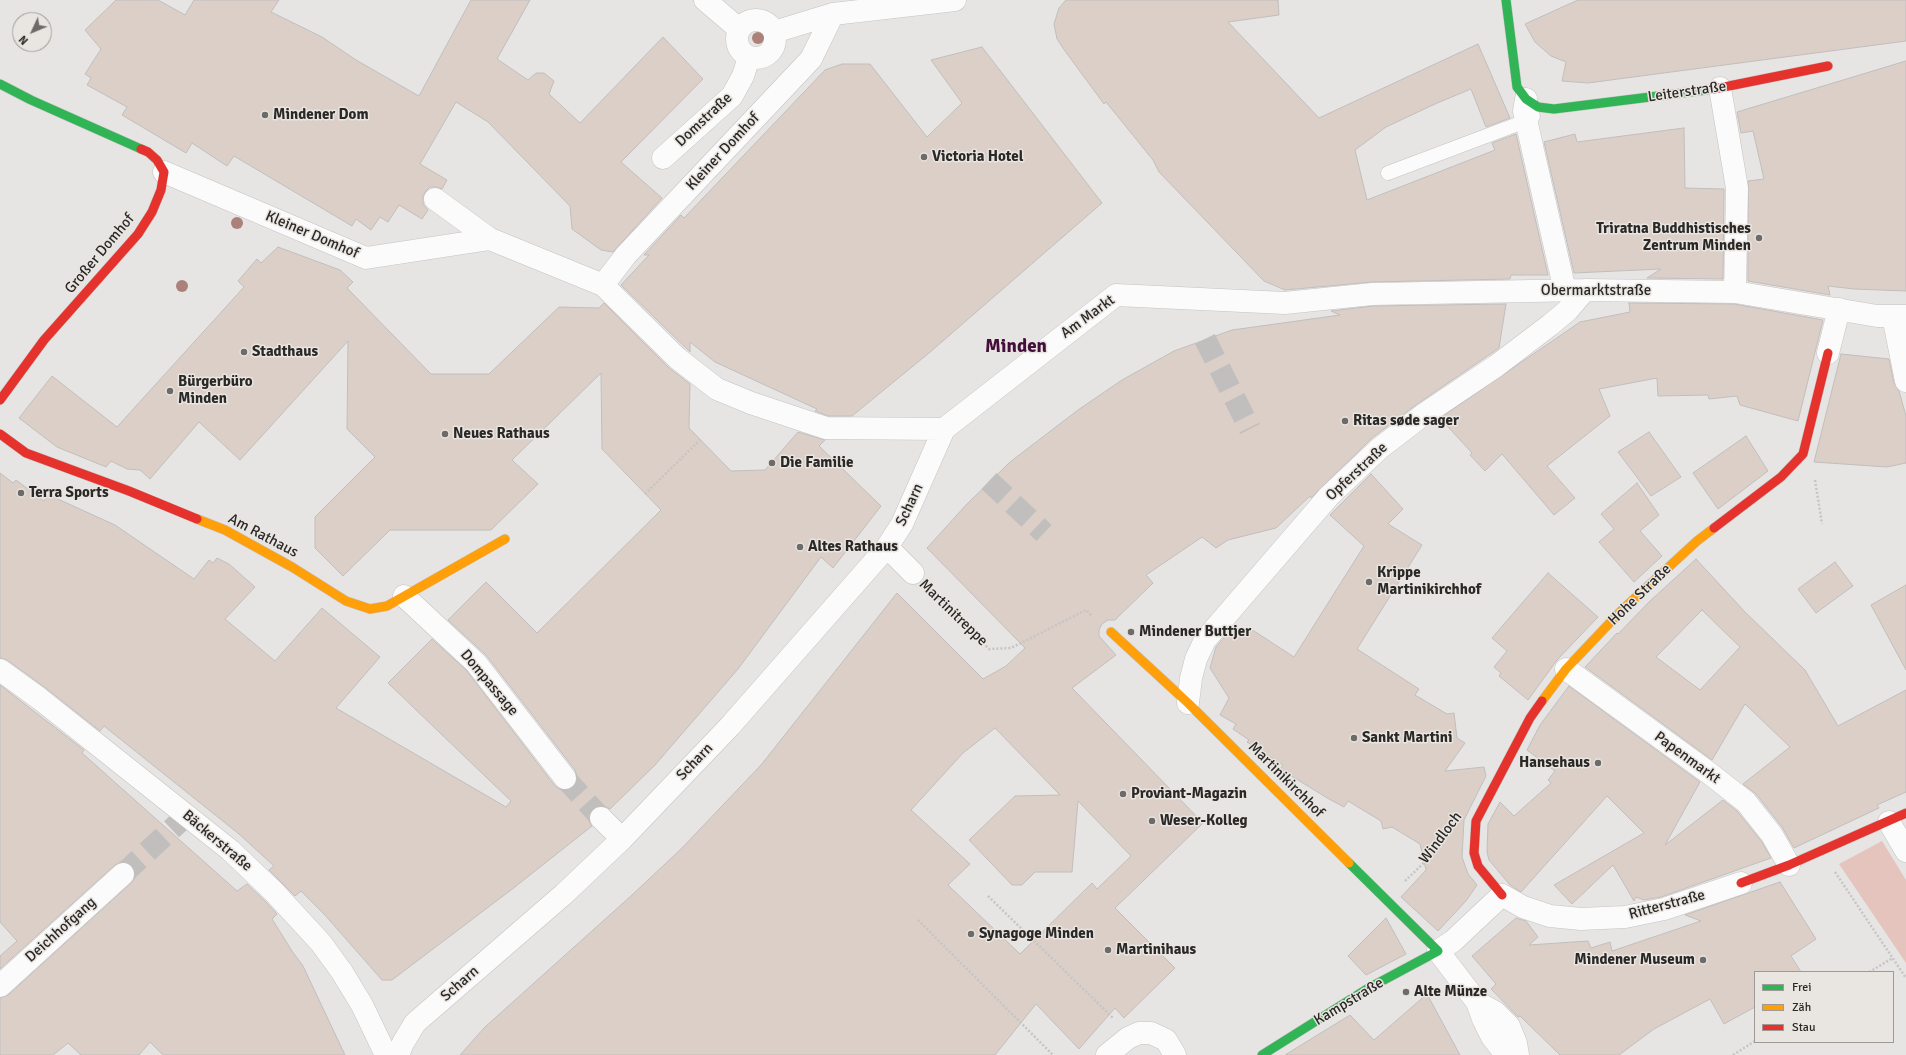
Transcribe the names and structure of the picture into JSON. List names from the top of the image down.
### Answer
{
  "streets": {
    "street": [
      "Leiterstraße",
      "Domstraße",
      "Kleiner Domhof",
      "Großer Domhof",
      "Obermarktstraße",
      "Am Markt",
      "Opferstraße",
      "Scharn",
      "Am Rathaus",
      "Hohe Straße",
      "Martinitreppe",
      "Dompassage",
      "Papenmarkt",
      "Martinikirchhof",
      "Bäckerstraße",
      "Ritterstraße",
      "Deichhofgang",
      "Kampstraße"
    ],
    "path": ["Windloch"]
  },
  "crossings": [
    ["Kleiner Domhof", "Großer Domhof"],
    ["Obermarktstraße", "Am Markt"],
    ["Obermarktstraße", "Opferstraße"],
    ["Am Markt", "Scharn"],
    ["Opferstraße", "Martinikirchhof"],
    ["Scharn", "Martinitreppe"],
    ["Am Rathaus", "Dompassage"],
    ["Hohe Straße", "Papenmarkt"],
    ["Hohe Straße", "Ritterstraße"],
    ["Martinitreppe", "Martinikirchhof"],
    ["Papenmarkt", "Ritterstraße"],
    ["Martinikirchhof", "Windloch"],
    ["Martinikirchhof", "Kampstraße"]
  ],
  "districts": ["Minden"],
  "places": [
    "Mindener Dom",
    "Victoria Hotel",
    "Triratna Buddhistisches Zentrum Minden",
    "Stadthaus",
    "Bürgerbüro Minden",
    "Ritas søde sager",
    "Neues Rathaus",
    "Die Familie",
    "Terra Sports",
    "Altes Rathaus",
    "Krippe Martinikirchhof",
    "Mindener Buttjer",
    "Sankt Martini",
    "Hansehaus",
    "Proviant-Magazin",
    "Weser-Kolleg",
    "Synagoge Minden",
    "Martinihaus",
    "Mindener Museum",
    "Alte Münze"
  ],
  "legend": ["Frei", "Zäh", "Stau"],
  "north": "bottom left"
}
